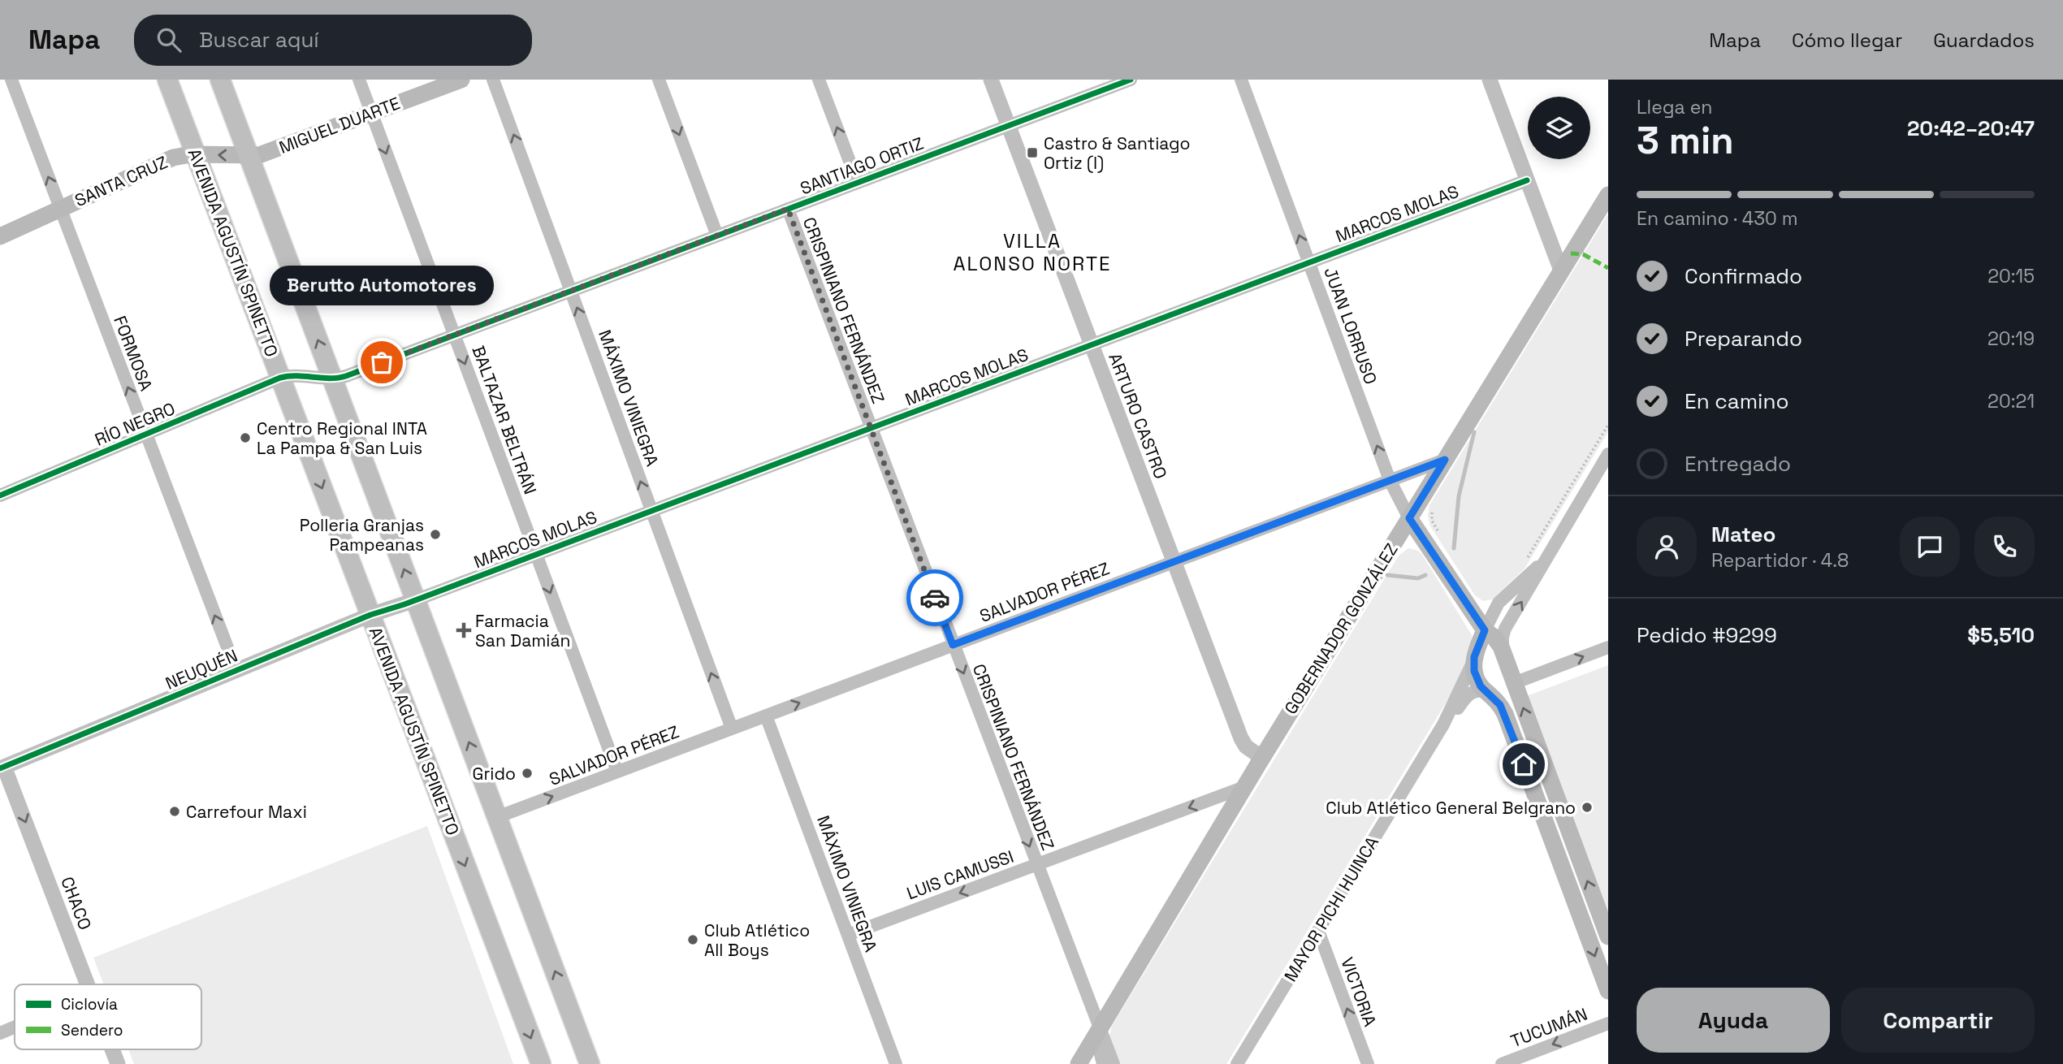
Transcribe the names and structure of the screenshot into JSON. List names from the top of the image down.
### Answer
{
  "streets": {
    "main road": [
      "MIGUEL DUARTE",
      "SANTA CRUZ",
      "AVENIDA AGUSTÍN SPINETTO",
      "GOBERNADOR GONZÁLEZ",
      "MAYOR PICHI HUINCA"
    ],
    "street": [
      "SANTIAGO ORTIZ",
      "MARCOS MOLAS",
      "CRISPINIANO FERNÁNDEZ",
      "JUAN LORRUSO",
      "FORMOSA",
      "MÁXIMO VINIEGRA",
      "ARTURO CASTRO",
      "BALTAZAR BELTRÁN",
      "RÍO NEGRO",
      "SALVADOR PÉREZ",
      "NEUQUÉN",
      "LUIS CAMUSSI",
      "CHACO",
      "VICTORIA",
      "TUCUMÁN"
    ]
  },
  "crossings": [
    ["MIGUEL DUARTE", "SANTA CRUZ"],
    ["MIGUEL DUARTE", "BALTAZAR BELTRÁN"],
    ["SANTIAGO ORTIZ", "AVENIDA AGUSTÍN SPINETTO"],
    ["SANTIAGO ORTIZ", "CRISPINIANO FERNÁNDEZ"],
    ["SANTIAGO ORTIZ", "MÁXIMO VINIEGRA"],
    ["SANTIAGO ORTIZ", "ARTURO CASTRO"],
    ["SANTIAGO ORTIZ", "BALTAZAR BELTRÁN"],
    ["SANTIAGO ORTIZ", "RÍO NEGRO"],
    ["SANTA CRUZ", "AVENIDA AGUSTÍN SPINETTO"],
    ["SANTA CRUZ", "FORMOSA"],
    ["MARCOS MOLAS", "CRISPINIANO FERNÁNDEZ"],
    ["MARCOS MOLAS", "JUAN LORRUSO"],
    ["MARCOS MOLAS", "MÁXIMO VINIEGRA"],
    ["MARCOS MOLAS", "ARTURO CASTRO"],
    ["MARCOS MOLAS", "BALTAZAR BELTRÁN"],
    ["MARCOS MOLAS", "NEUQUÉN"],
    ["AVENIDA AGUSTÍN SPINETTO", "RÍO NEGRO"],
    ["AVENIDA AGUSTÍN SPINETTO", "NEUQUÉN"],
    ["CRISPINIANO FERNÁNDEZ", "SALVADOR PÉREZ"],
    ["CRISPINIANO FERNÁNDEZ", "GOBERNADOR GONZÁLEZ"],
    ["CRISPINIANO FERNÁNDEZ", "LUIS CAMUSSI"],
    ["JUAN LORRUSO", "SALVADOR PÉREZ"],
    ["JUAN LORRUSO", "GOBERNADOR GONZÁLEZ"],
    ["FORMOSA", "RÍO NEGRO"],
    ["FORMOSA", "NEUQUÉN"],
    ["MÁXIMO VINIEGRA", "SALVADOR PÉREZ"],
    ["MÁXIMO VINIEGRA", "LUIS CAMUSSI"],
    ["ARTURO CASTRO", "SALVADOR PÉREZ"],
    ["ARTURO CASTRO", "GOBERNADOR GONZÁLEZ"],
    ["BALTAZAR BELTRÁN", "SALVADOR PÉREZ"],
    ["SALVADOR PÉREZ", "GOBERNADOR GONZÁLEZ"],
    ["GOBERNADOR GONZÁLEZ", "LUIS CAMUSSI"],
    ["NEUQUÉN", "CHACO"],
    ["MAYOR PICHI HUINCA", "VICTORIA"]
  ],
  "one_way": [
    "JUAN LORRUSO",
    "FORMOSA",
    "MÁXIMO VINIEGRA",
    "BALTAZAR BELTRÁN",
    "LUIS CAMUSSI",
    "CHACO",
    "VICTORIA",
    "TUCUMÁN"
  ],
  "districts": ["VILLA ALONSO NORTE"],
  "places": {
    "transit": ["Castro & Santiago Ortiz (I)"],
    "other": [
      "Berutto Automotores",
      "Centro Regional INTA La Pampa & San Luis",
      "Polleria Granjas Pampeanas",
      "Grido",
      "Club Atlético General Belgrano",
      "Carrefour Maxi",
      "Club Atlético All Boys"
    ],
    "health": ["Farmacia San Damián"]
  },
  "legend": ["Ciclovía", "Sendero"],
  "page": {
    "header": "Mapa",
    "search": "Buscar aquí",
    "nav": ["Mapa", "Cómo llegar", "Guardados"],
    "heading": ["3 min", "Llega en", "20:42–20:47"],
    "panel": [
      "Mateo",
      "Repartidor · 4.8",
      "Pedido #9299",
      "$5,510"
    ],
    "bar": "En camino · 430 m",
    "list": [
      ["Confirmado", "20:15"],
      ["Preparando", "20:19"],
      ["En camino", "20:21"],
      "Entregado"
    ],
    "bubble": "Berutto Automotores",
    "buttons": ["Ayuda", "Compartir"]
  }
}
